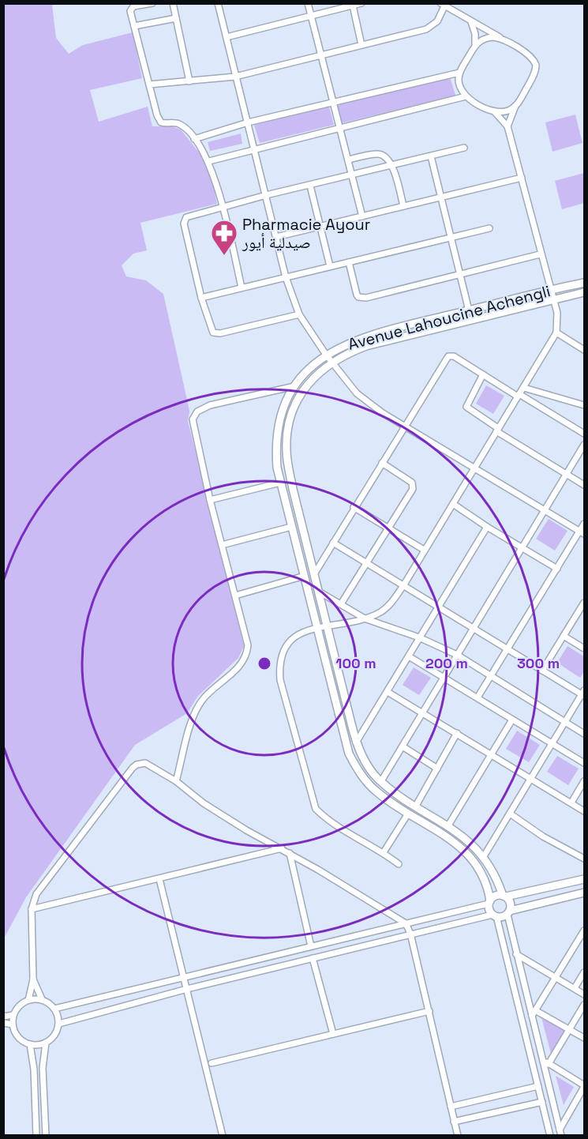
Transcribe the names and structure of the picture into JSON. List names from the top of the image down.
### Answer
{
  "streets": {
    "street": ["Avenue Lahoucine Achengli"]
  },
  "places": {
    "pharmacy": ["Pharmacie Ayour صيدلية أيور"]
  },
  "rings": ["100 m", "200 m", "300 m"]
}
